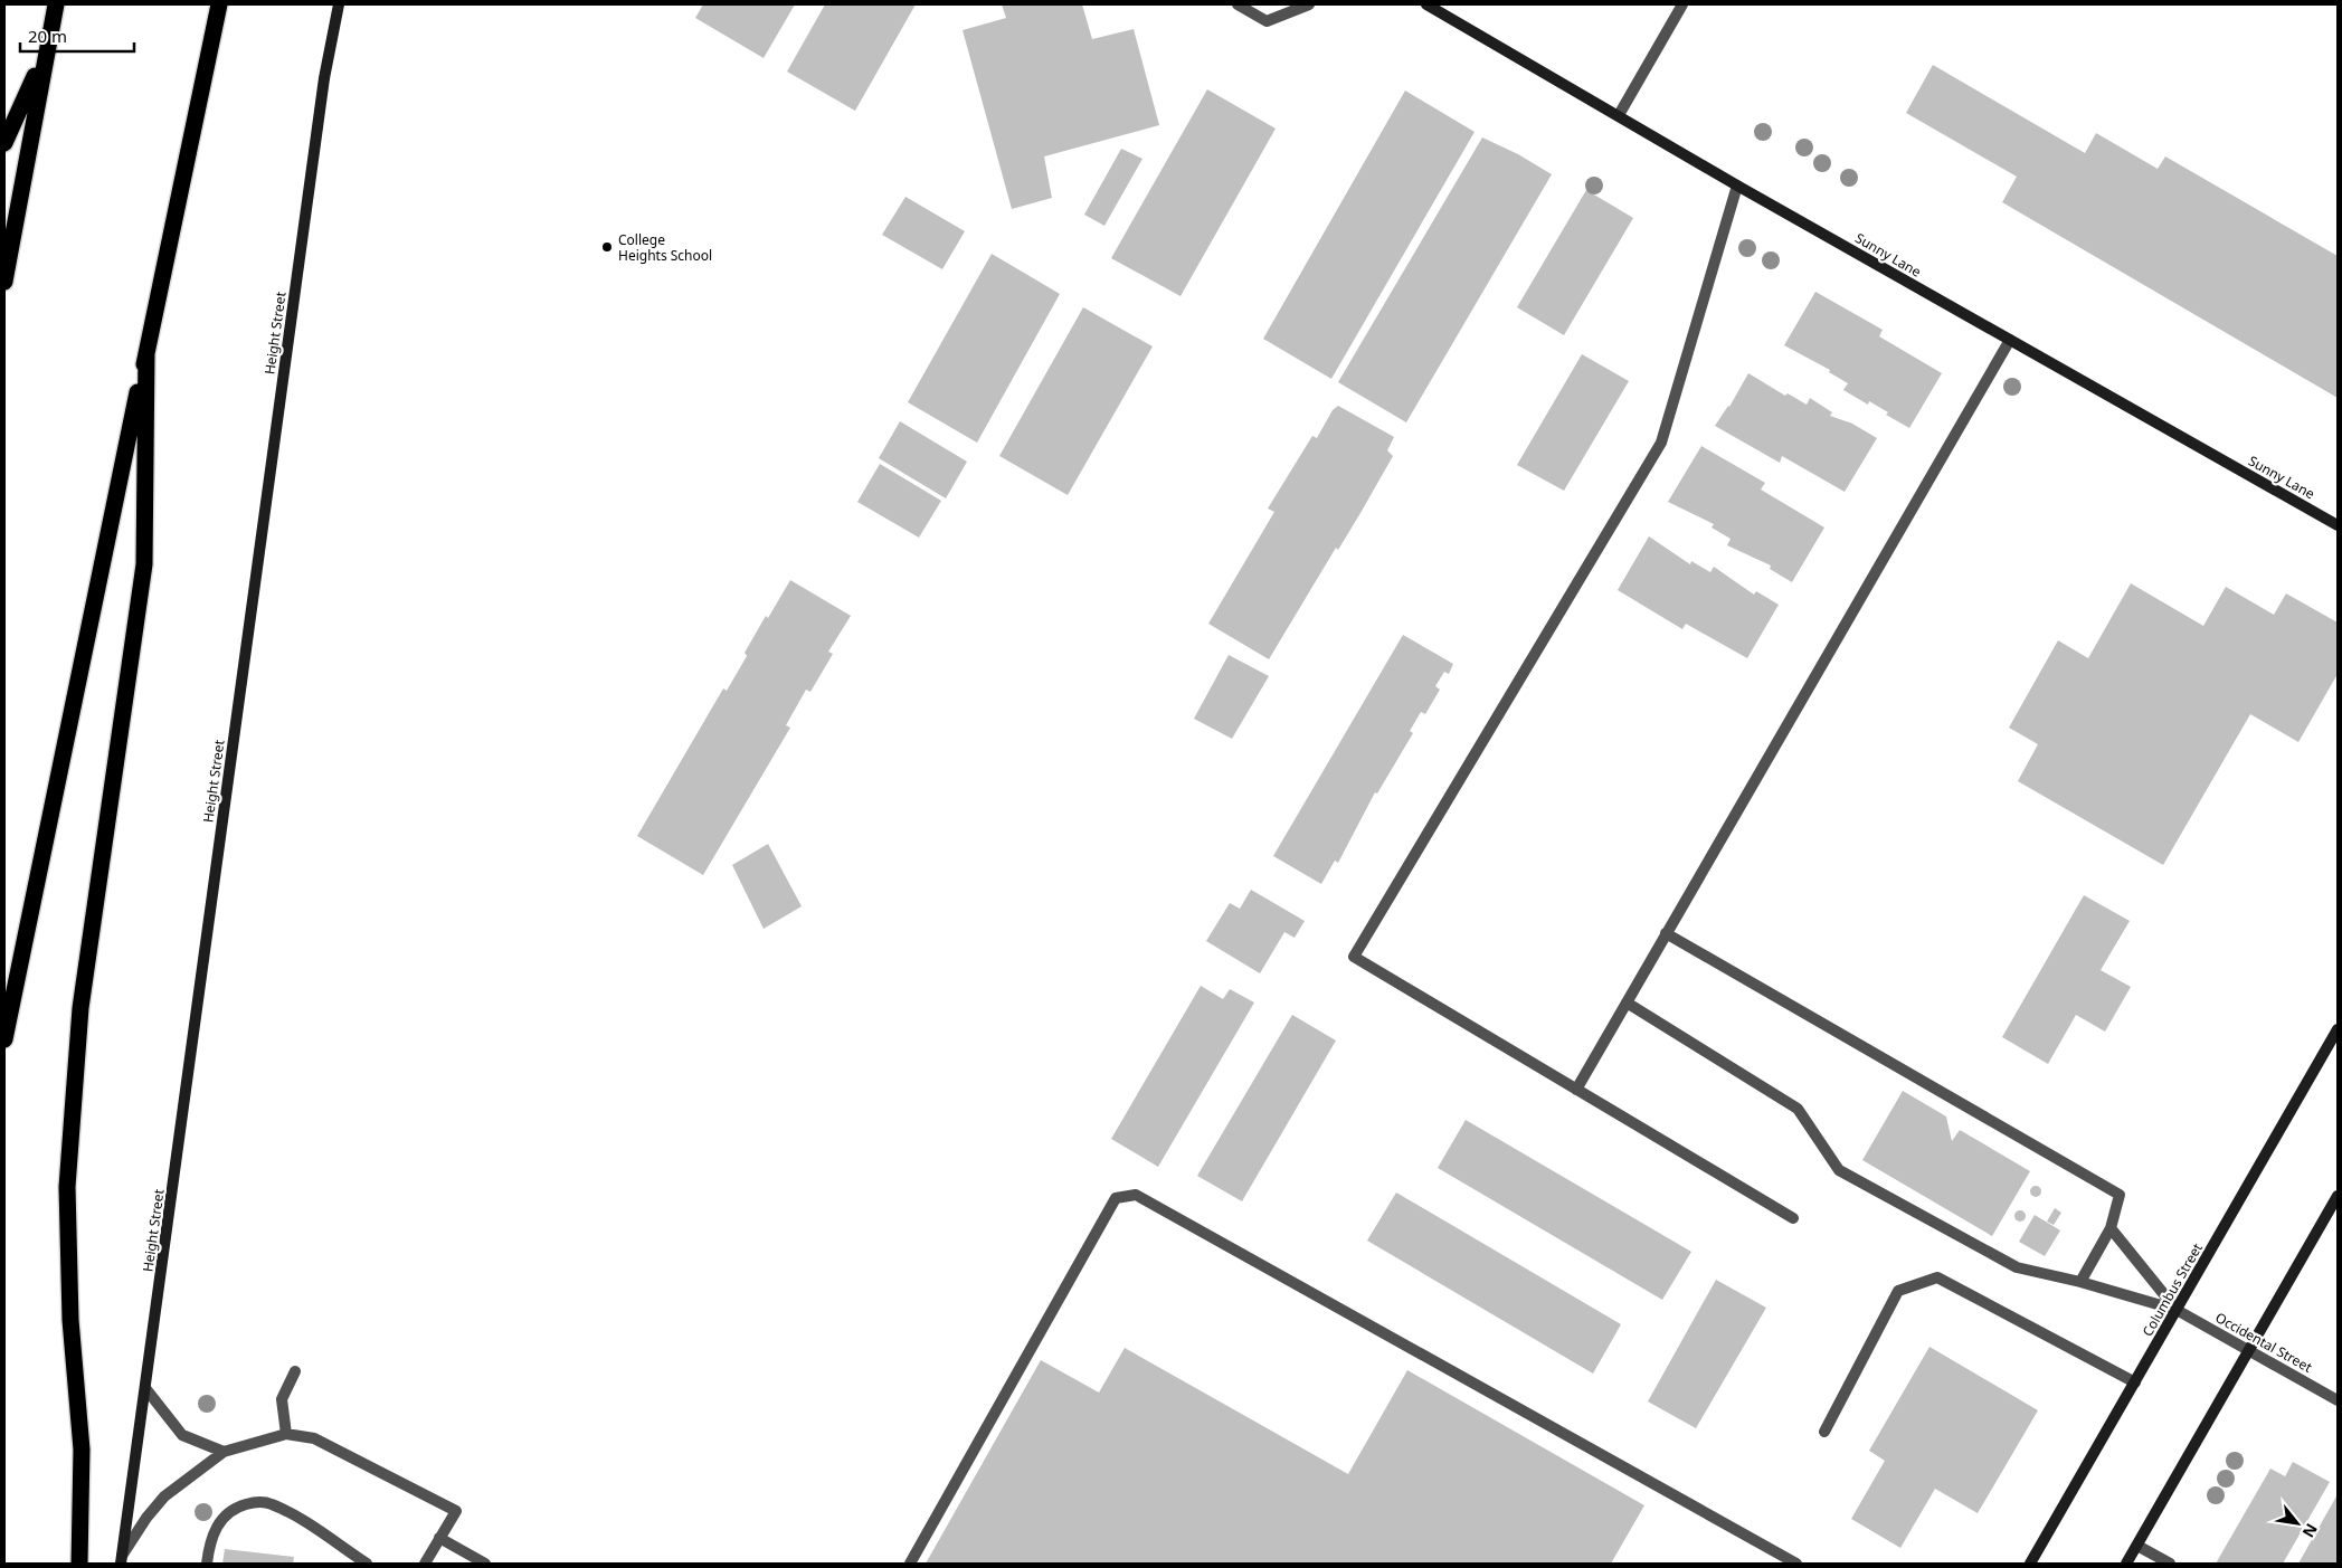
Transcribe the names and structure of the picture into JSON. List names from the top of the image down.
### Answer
{
  "streets": {
    "street": [
      "Sunny Lane",
      "Height Street",
      "Columbus Street",
      "Occidental Street"
    ]
  },
  "crossings": [
    ["Columbus Street", "Occidental Street"]
  ],
  "places": ["College Heights School"],
  "scale_bar": "20 m",
  "north": "bottom right"
}
